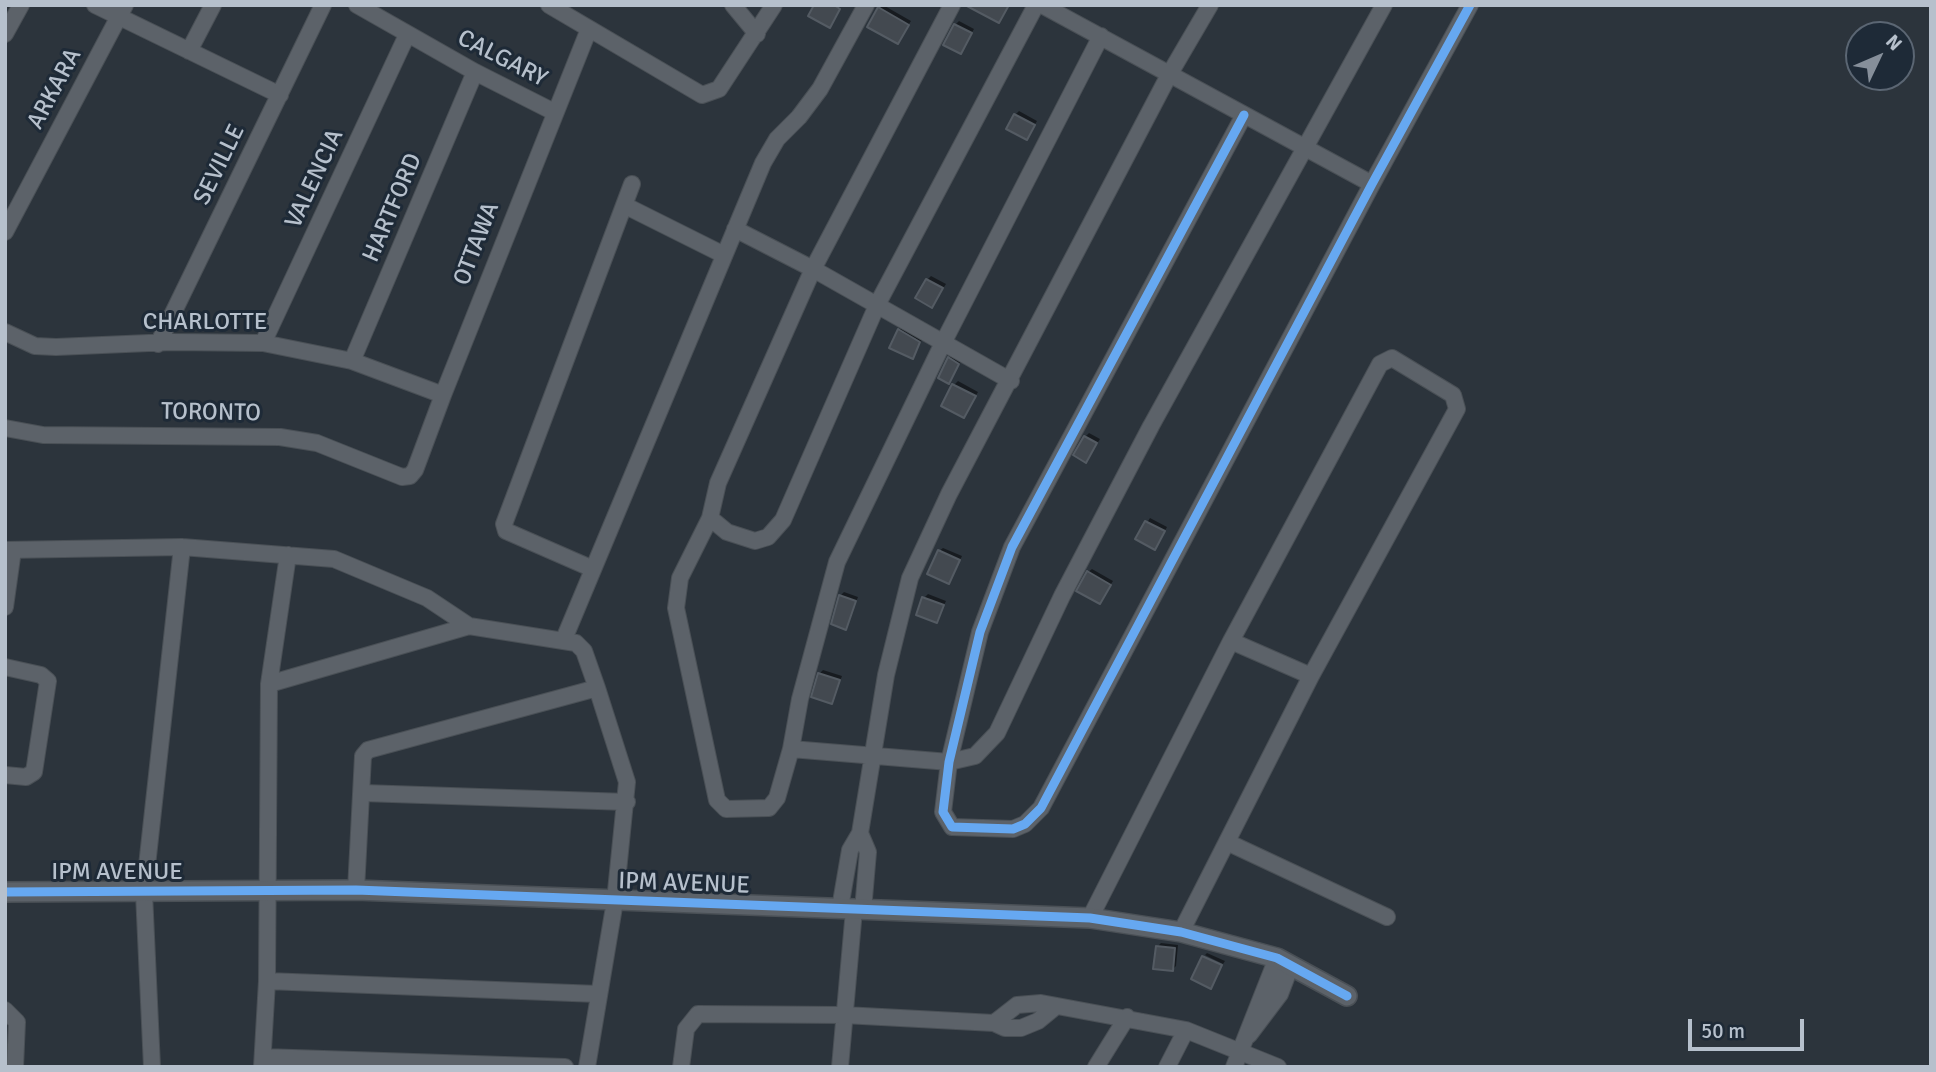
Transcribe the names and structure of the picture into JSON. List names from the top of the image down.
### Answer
{
  "streets": {
    "street": [
      "CALGARY",
      "ARKARA",
      "SEVILLE",
      "VALENCIA",
      "HARTFORD",
      "OTTAWA",
      "CHARLOTTE",
      "TORONTO",
      "IPM AVENUE"
    ]
  },
  "crossings": [
    ["CALGARY", "VALENCIA"],
    ["CALGARY", "HARTFORD"],
    ["CALGARY", "OTTAWA"],
    ["SEVILLE", "CHARLOTTE"],
    ["VALENCIA", "CHARLOTTE"],
    ["HARTFORD", "CHARLOTTE"],
    ["OTTAWA", "CHARLOTTE"],
    ["OTTAWA", "TORONTO"]
  ],
  "scale_bar": "50 m",
  "north": "top right"
}
